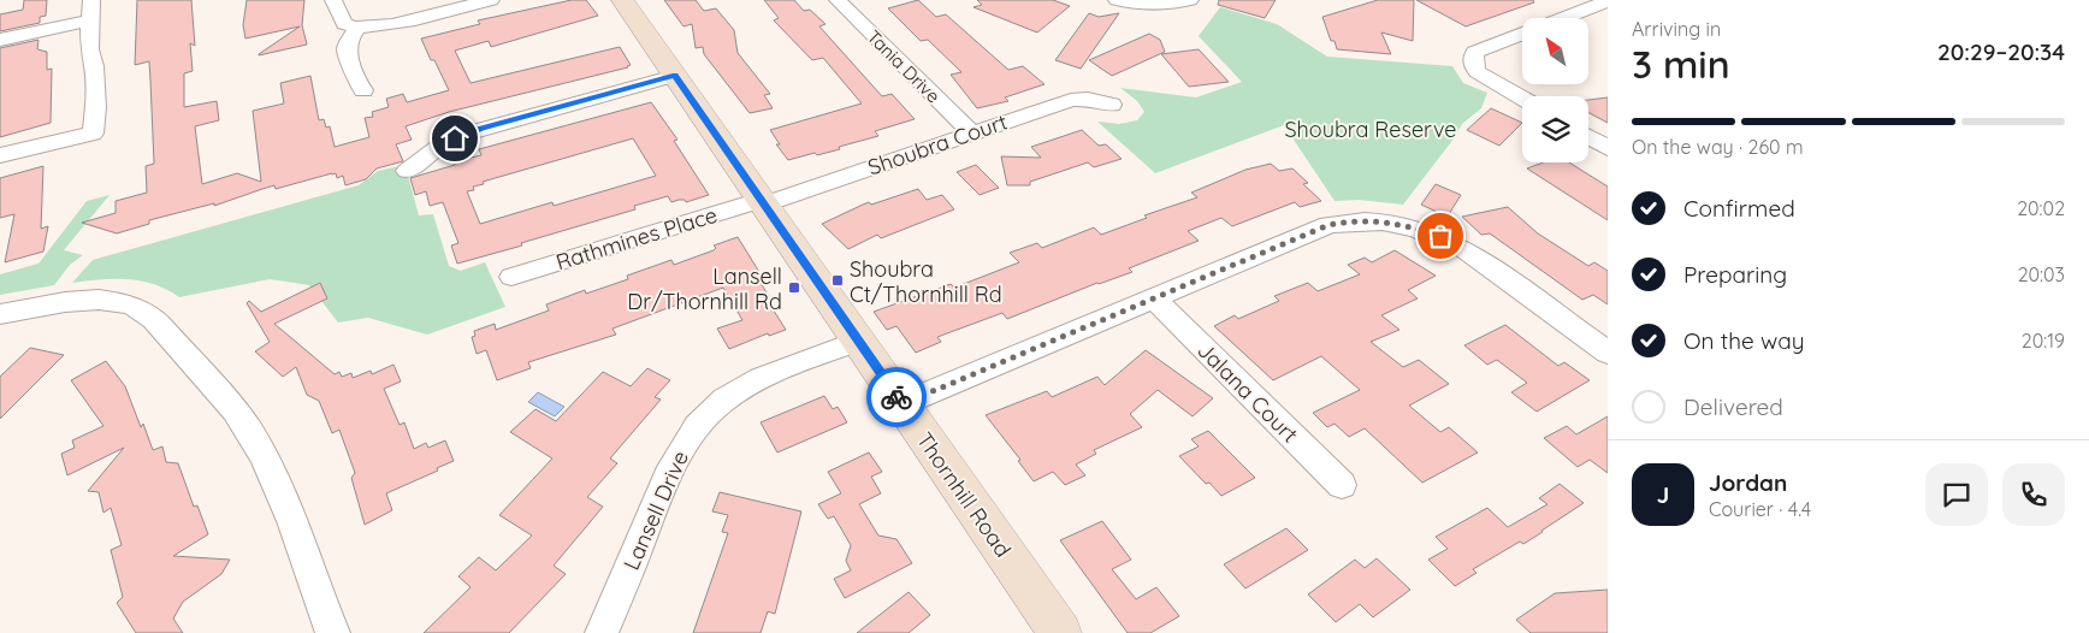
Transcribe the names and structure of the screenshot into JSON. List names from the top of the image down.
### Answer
{
  "streets": {
    "street": [
      "Tania Drive",
      "Shoubra Court",
      "Rathmines Place",
      "Jalana Court",
      "Thornhill Road",
      "Lansell Drive"
    ]
  },
  "crossings": [
    ["Tania Drive", "Shoubra Court"],
    ["Shoubra Court", "Rathmines Place"],
    ["Shoubra Court", "Thornhill Road"],
    ["Rathmines Place", "Thornhill Road"],
    ["Thornhill Road", "Lansell Drive"]
  ],
  "parks": ["Shoubra Reserve"],
  "places": {
    "transit": ["Shoubra Ct/Thornhill Rd", "Lansell Dr/Thornhill Rd"]
  },
  "north": "top left",
  "page": {
    "heading": ["3 min", "Arriving in", "20:29–20:34"],
    "panel": ["Jordan", "Courier · 4.4"],
    "bar": "On the way · 260 m",
    "list": [
      ["Confirmed", "20:02"],
      ["Preparing", "20:03"],
      ["On the way", "20:19"],
      "Delivered"
    ],
    "round": "J"
  }
}
